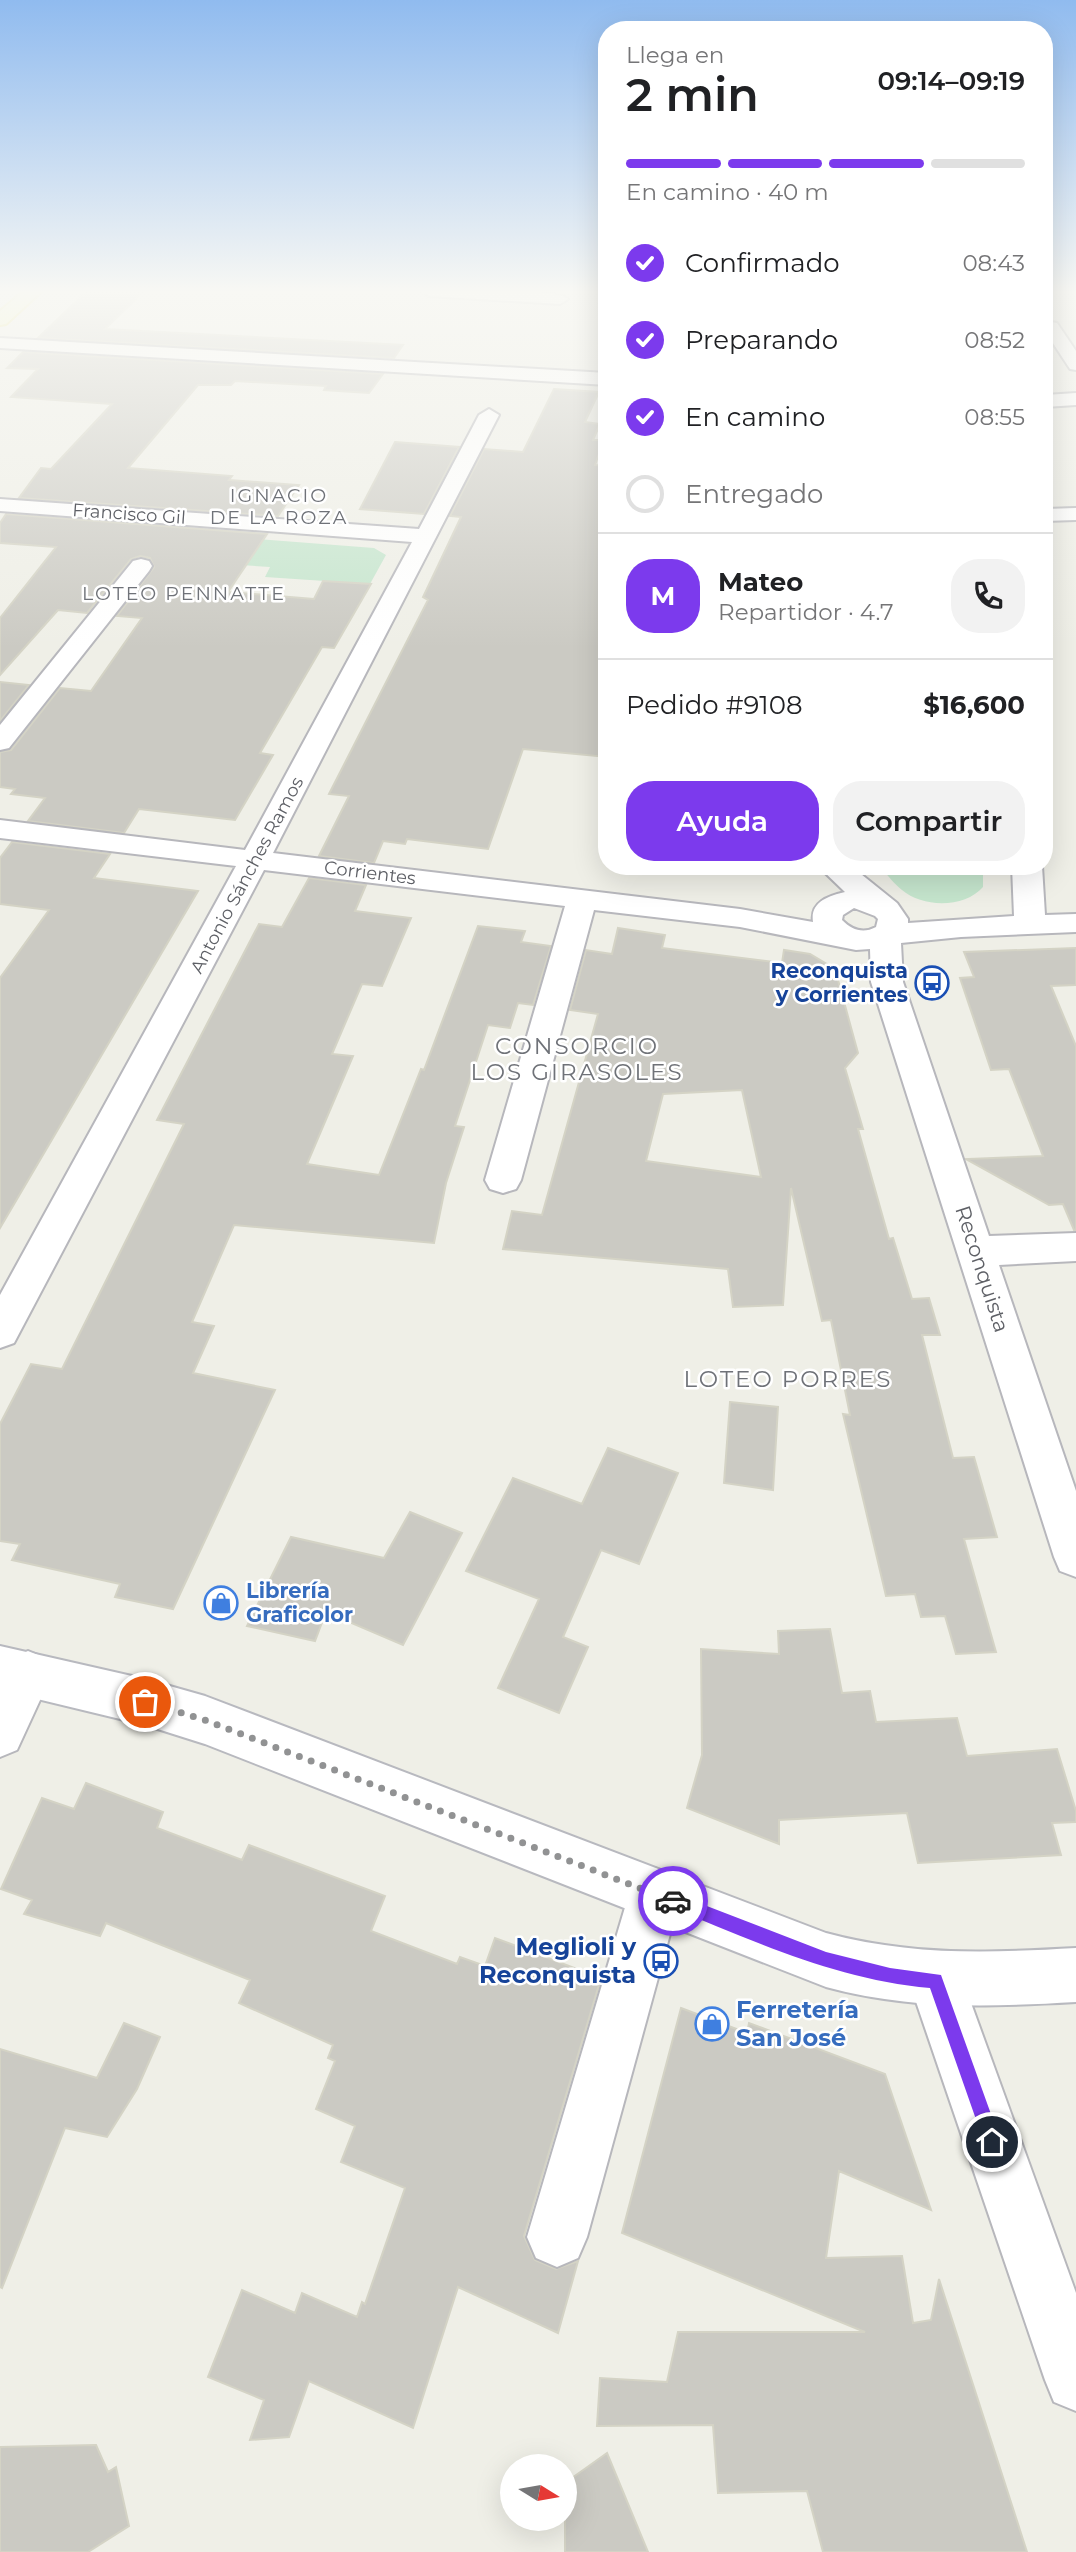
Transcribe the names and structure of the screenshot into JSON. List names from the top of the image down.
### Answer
{
  "streets": {
    "street": [
      "Francisco Gil",
      "Corrientes",
      "Antonio Sánches Ramos",
      "Reconquista"
    ]
  },
  "crossings": [
    ["Francisco Gil", "Antonio Sánches Ramos"],
    ["Corrientes", "Antonio Sánches Ramos"],
    ["Corrientes", "Reconquista"]
  ],
  "districts": [
    "IGNACIO DE LA ROZA",
    "LOTEO PENNATTE",
    "CONSORCIO LOS GIRASOLES",
    "LOTEO PORRES"
  ],
  "places": {
    "bus stop": ["Reconquista y Corrientes", "Meglioli y Reconquista"],
    "shop": ["Librería Graficolor", "Ferretería San José"]
  },
  "north": "right",
  "page": {
    "heading": ["2 min", "Llega en", "09:14–09:19"],
    "panel": [
      "Mateo",
      "Repartidor · 4.7",
      "Pedido #9108",
      "$16,600"
    ],
    "bar": "En camino · 40 m",
    "list": [
      ["Confirmado", "08:43"],
      ["Preparando", "08:52"],
      ["En camino", "08:55"],
      "Entregado"
    ],
    "round": "M",
    "buttons": ["Ayuda", "Compartir"]
  }
}
